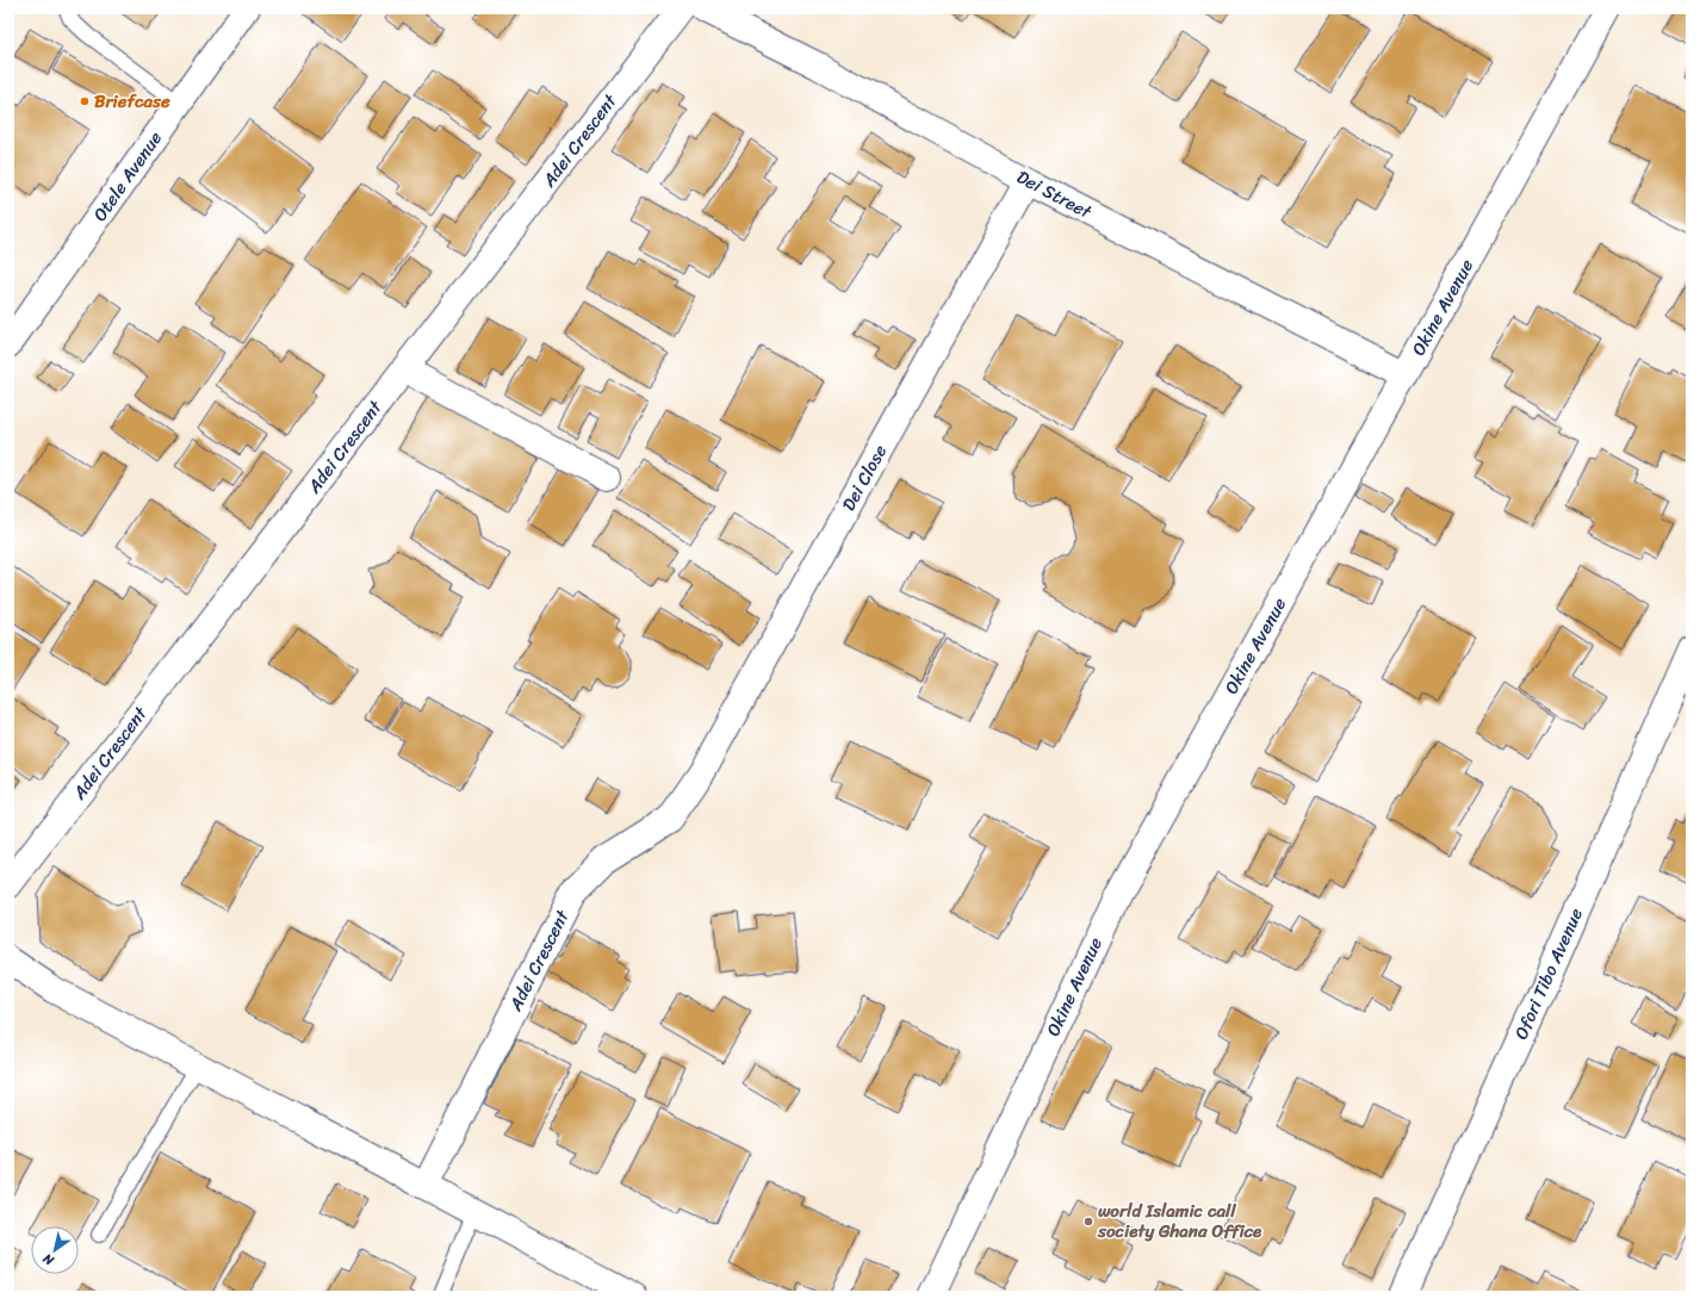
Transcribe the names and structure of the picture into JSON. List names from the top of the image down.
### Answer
{
  "streets": {
    "street": [
      "Adei Crescent",
      "Otele Avenue",
      "Dei Street",
      "Okine Avenue",
      "Dei Close",
      "Ofori Tibo Avenue"
    ]
  },
  "crossings": [
    ["Adei Crescent", "Dei Close"],
    ["Dei Street", "Okine Avenue"],
    ["Dei Street", "Dei Close"]
  ],
  "places": ["Briefcase", "world Islamic call society Ghana Office"],
  "north": "bottom left"
}
